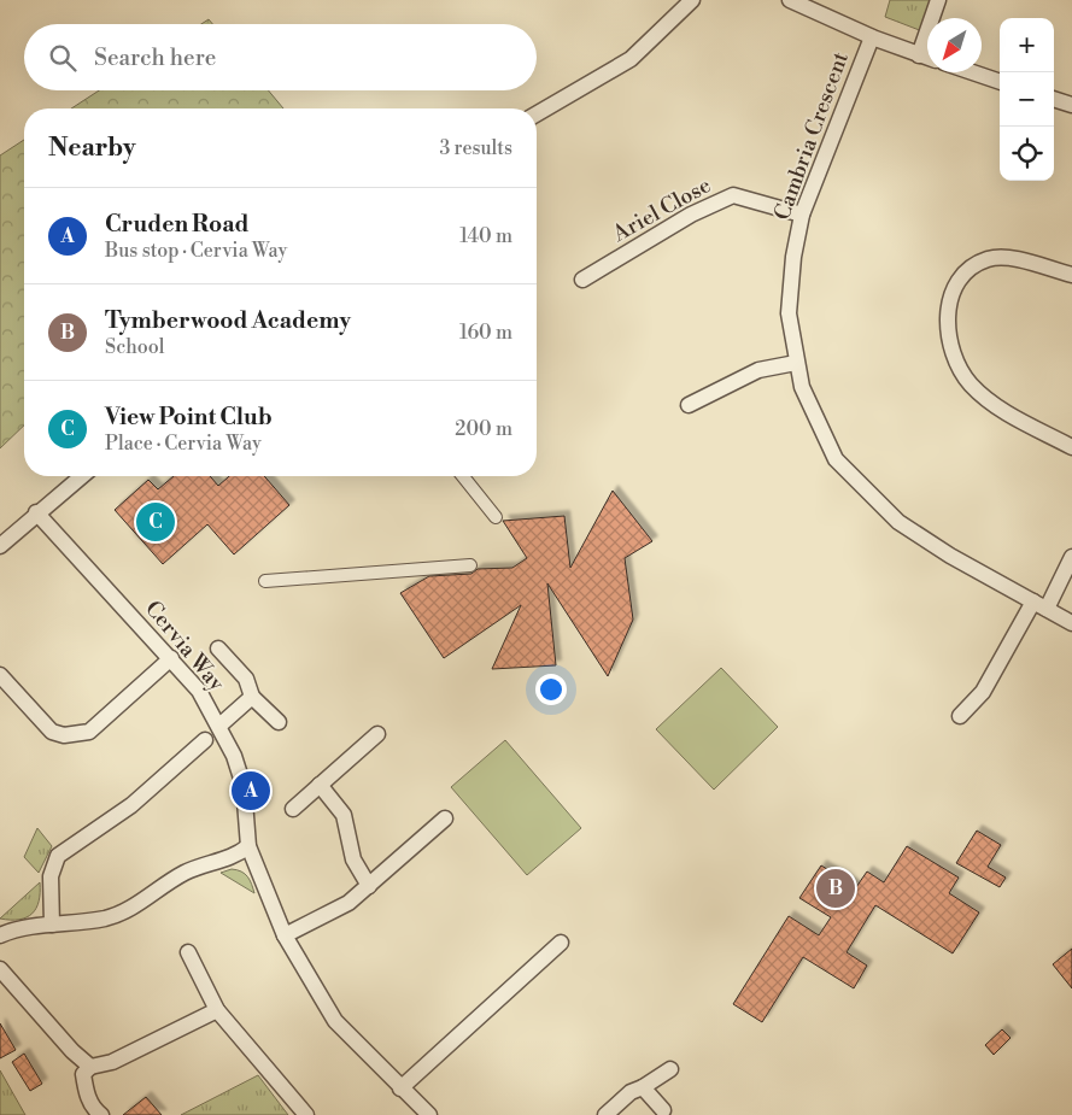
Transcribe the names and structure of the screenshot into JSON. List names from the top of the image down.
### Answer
{
  "streets": {
    "street": ["Cambria Crescent", "Ariel Close", "Cervia Way"]
  },
  "crossings": [
    ["Cambria Crescent", "Ariel Close"]
  ],
  "north": "bottom left",
  "page": {
    "map_buttons": ["+", "−"],
    "search": "Search here",
    "heading": ["Nearby", "3 results"],
    "list": [
      {
        "mark": "A",
        "name": "Cruden Road",
        "note": "Bus stop · Cervia Way",
        "value": "140 m"
      },
      {
        "mark": "B",
        "name": "Tymberwood Academy",
        "note": "School",
        "value": "160 m"
      },
      {
        "mark": "C",
        "name": "View Point Club",
        "note": "Place · Cervia Way",
        "value": "200 m"
      }
    ],
    "pins": ["C", "A", "B"]
  }
}
